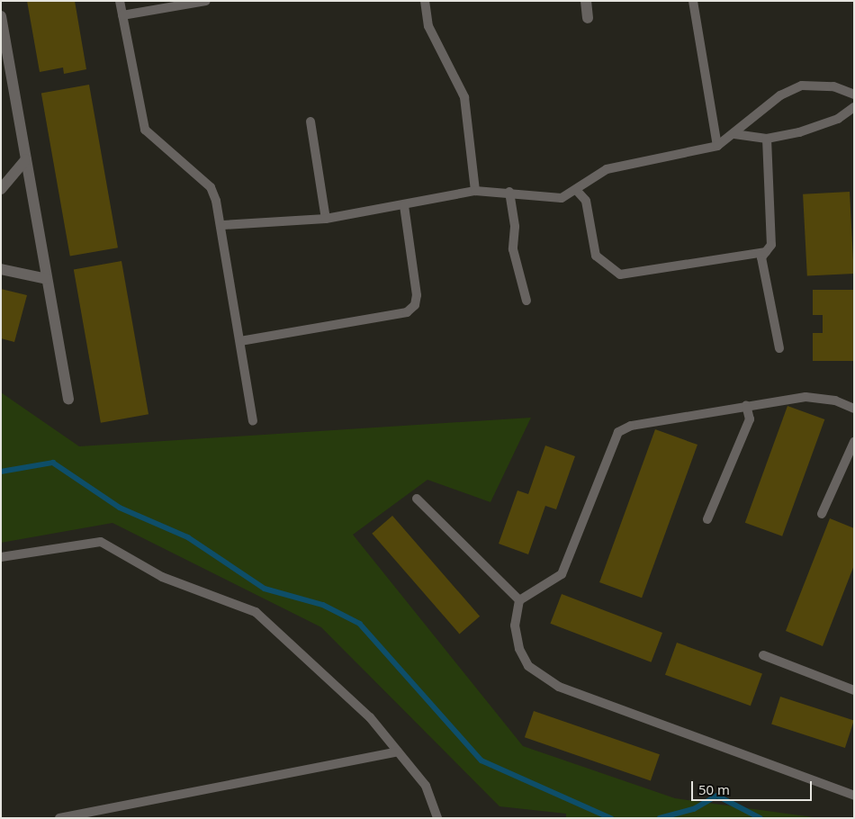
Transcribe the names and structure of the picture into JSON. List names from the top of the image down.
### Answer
{
  "scale_bar": "50 m"
}
